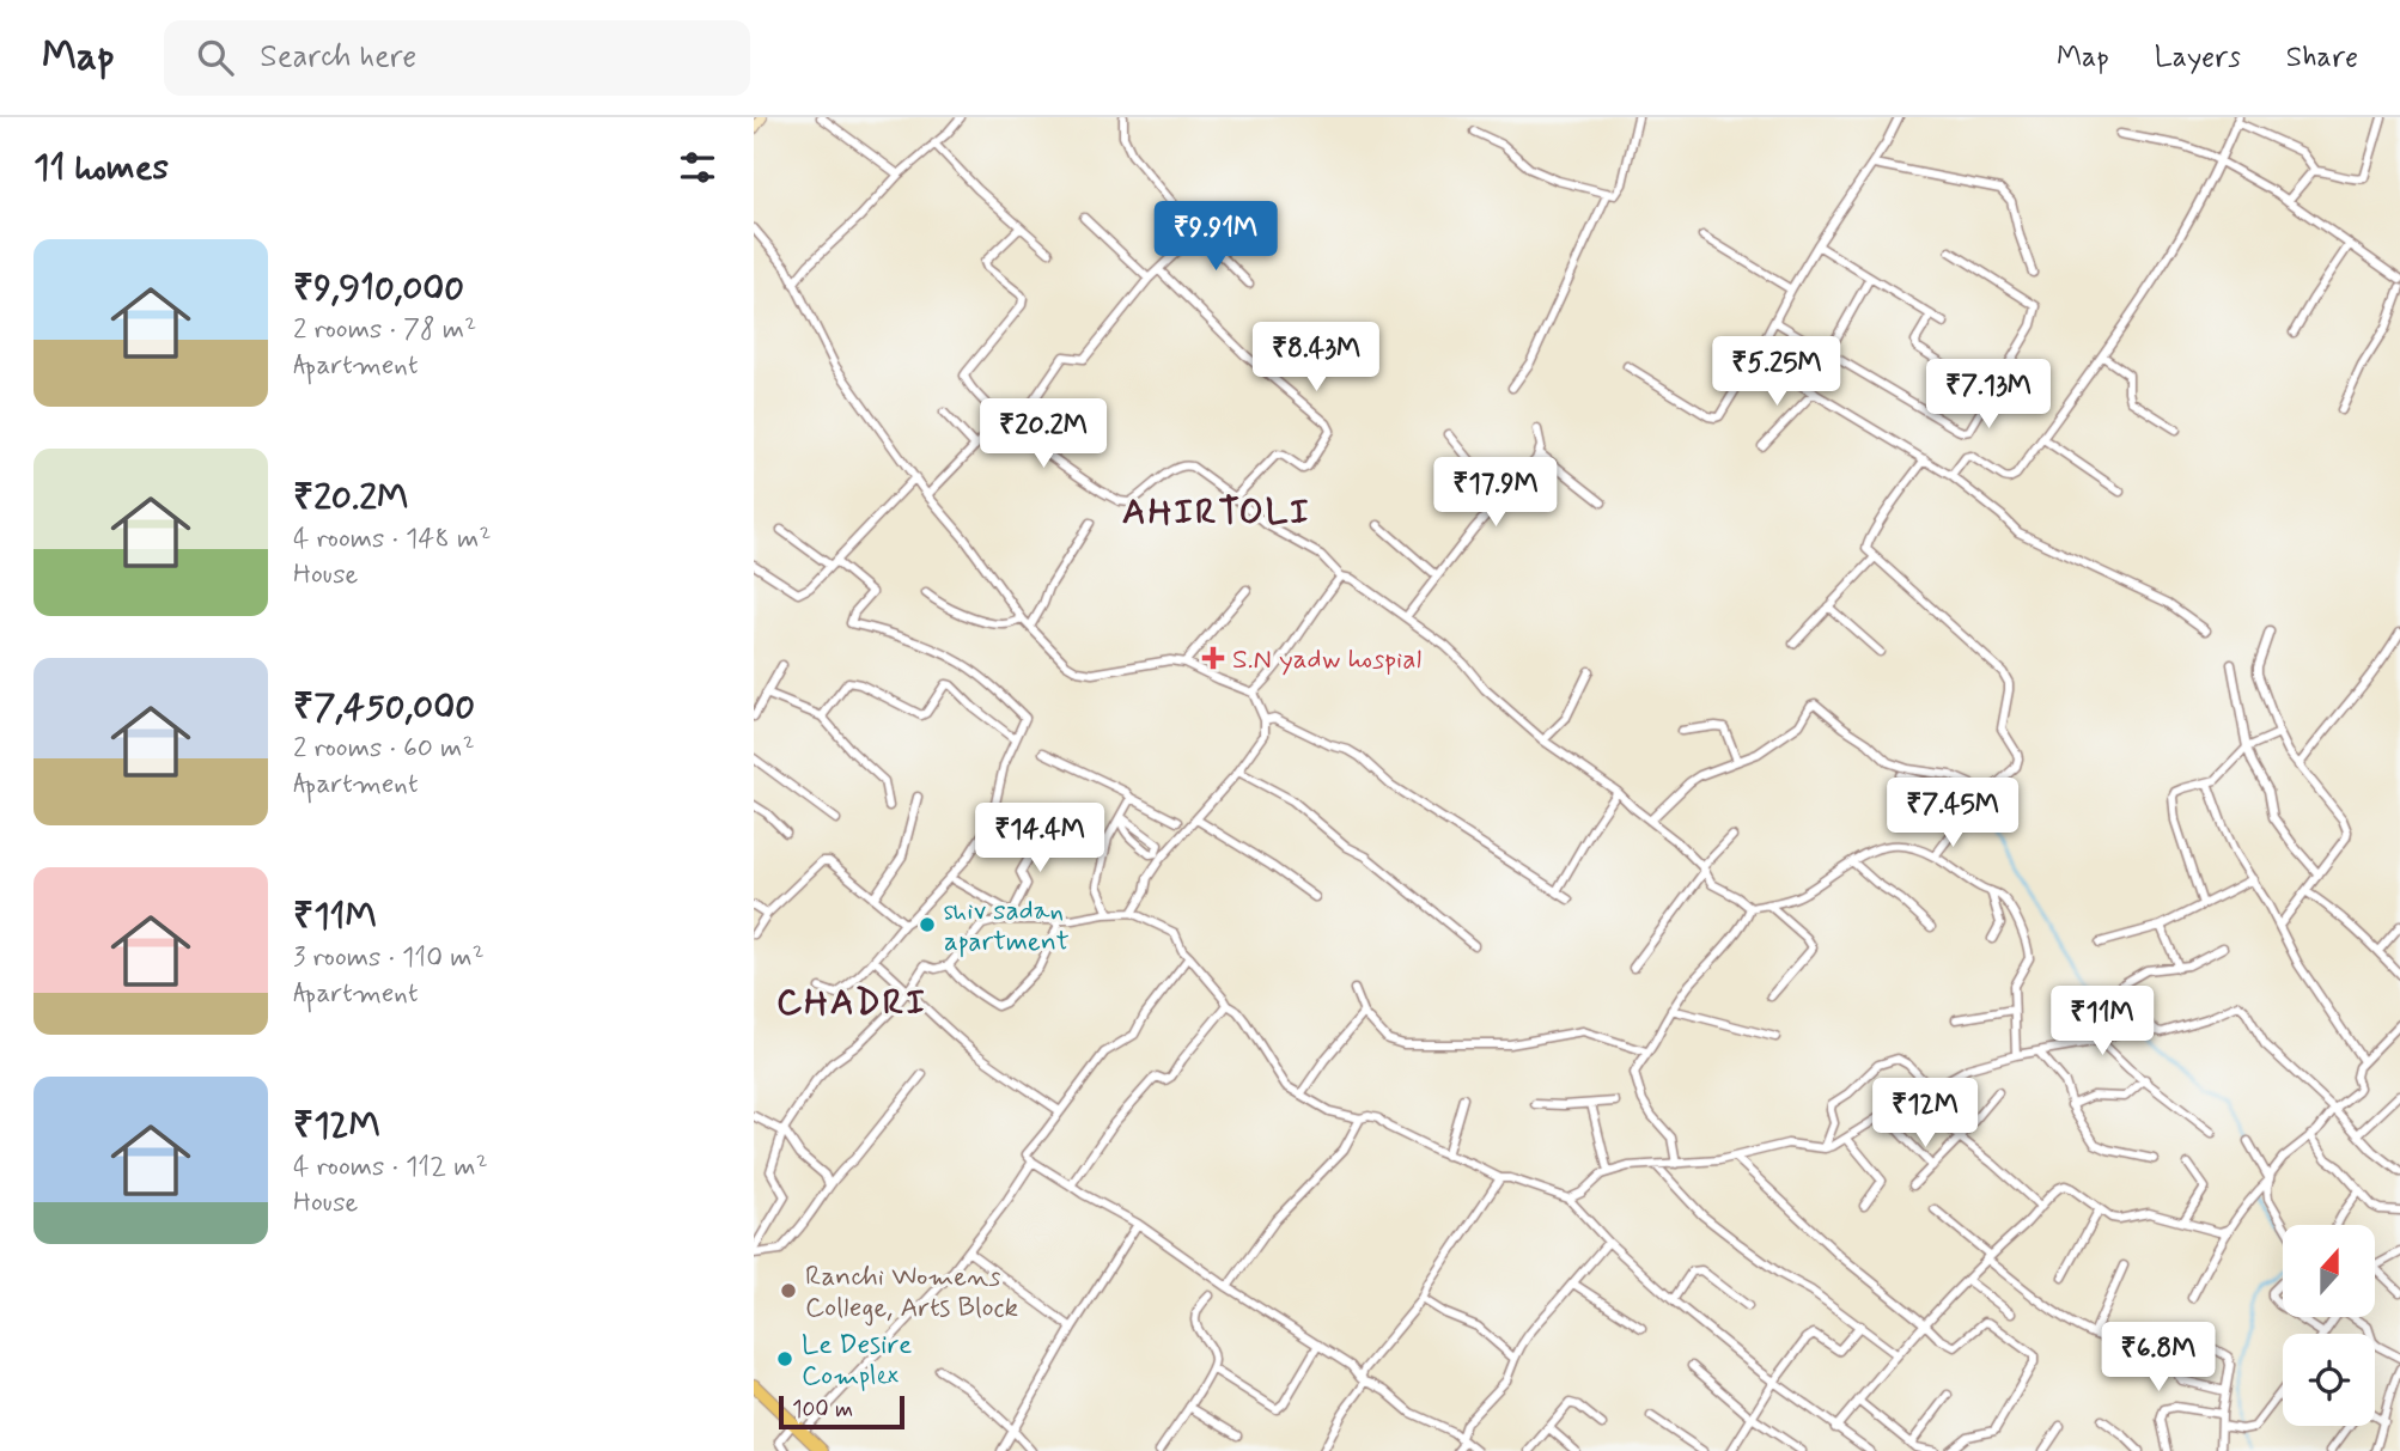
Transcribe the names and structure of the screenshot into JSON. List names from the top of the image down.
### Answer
{
  "districts": ["AHIRTOLI", "CHADRI"],
  "places": {
    "health": ["S.N yadw hospial"],
    "other": ["shiv sadan apartment", "Ranchi Womens College, Arts Block", "Le Desire Complex"]
  },
  "scale_bar": "100 m",
  "north": "top",
  "page": {
    "header": "Map",
    "search": "Search here",
    "nav": ["Map", "Layers", "Share"],
    "heading": "11 homes",
    "price": [
      "₹9.91M",
      "₹8.43M",
      "₹5.25M",
      "₹7.13M",
      "₹20.2M",
      "₹17.9M",
      "₹7.45M",
      "₹14.4M",
      "₹11M",
      "₹12M",
      "₹6.8M"
    ],
    "list": [
      {
        "name": "₹9,910,000",
        "note": "2 rooms · 78 m² · Apartment"
      },
      {
        "name": "₹20.2M",
        "note": "4 rooms · 148 m² · House"
      },
      {
        "name": "₹7,450,000",
        "note": "2 rooms · 60 m² · Apartment"
      },
      {
        "name": "₹11M",
        "note": "3 rooms · 110 m² · Apartment"
      },
      {
        "name": "₹12M",
        "note": "4 rooms · 112 m² · House"
      }
    ],
    "scale": "100 m"
  }
}
